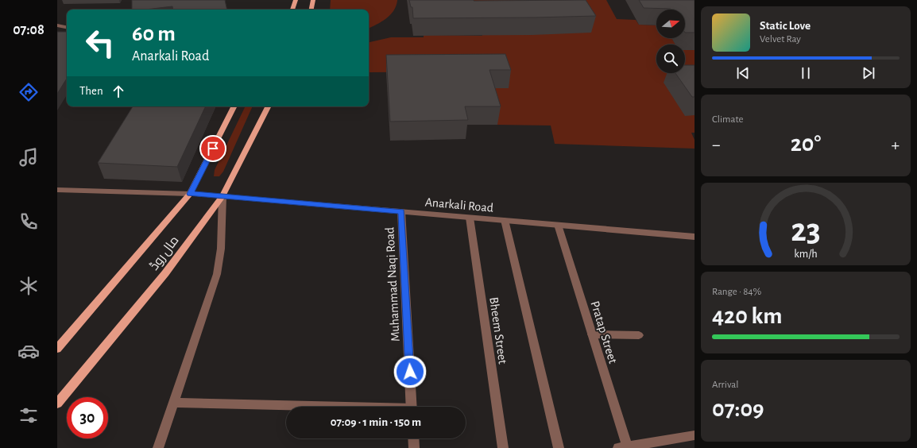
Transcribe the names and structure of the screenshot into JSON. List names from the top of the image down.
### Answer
{
  "streets": {
    "main road": ["مال روڈ"],
    "street": [
      "Anarkali Road",
      "Muhammad Naqi Road",
      "Bheem Street",
      "Pratap Street"
    ]
  },
  "crossings": [
    ["Anarkali Road", "مال روڈ"],
    ["Anarkali Road", "Muhammad Naqi Road"],
    ["Anarkali Road", "Bheem Street"],
    ["Anarkali Road", "Pratap Street"]
  ],
  "north": "right",
  "page": {
    "tabs": "07:08",
    "turn": ["60 m", "Anarkali Road"],
    "song": ["Static Love", "Velvet Ray"],
    "then": "Then",
    "tile": [
      "Climate",
      ["Range · 84%", "420 km"],
      ["Arrival", "07:09"]
    ],
    "heat": ["−", "20°", "+"],
    "limit": "30",
    "trip": "07:09 · 1 min · 150 m",
    "gauge": ["23", "km/h"]
  }
}
